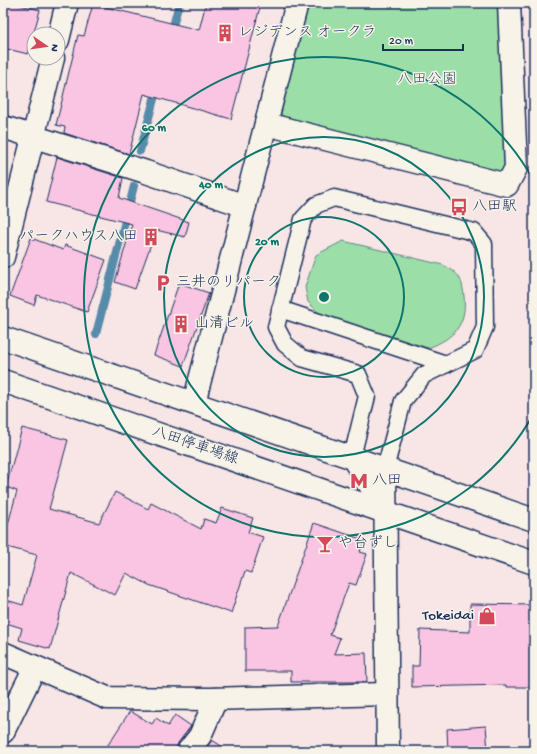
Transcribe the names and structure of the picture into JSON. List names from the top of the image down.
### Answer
{
  "streets": {
    "street": ["八田停車場線"]
  },
  "parks": ["八田公園"],
  "places": {
    "building": ["レジデンス オークラ", "パークハウス八田", "山清ビル"],
    "bus stop": ["八田駅"],
    "parking": ["三井のリパーク"],
    "metro station": ["八田"],
    "bar": ["や台ずし"],
    "shop": ["Tokeidai"]
  },
  "scale_bar": "20 m",
  "north": "right",
  "rings": ["60 m", "40 m", "20 m"]
}
